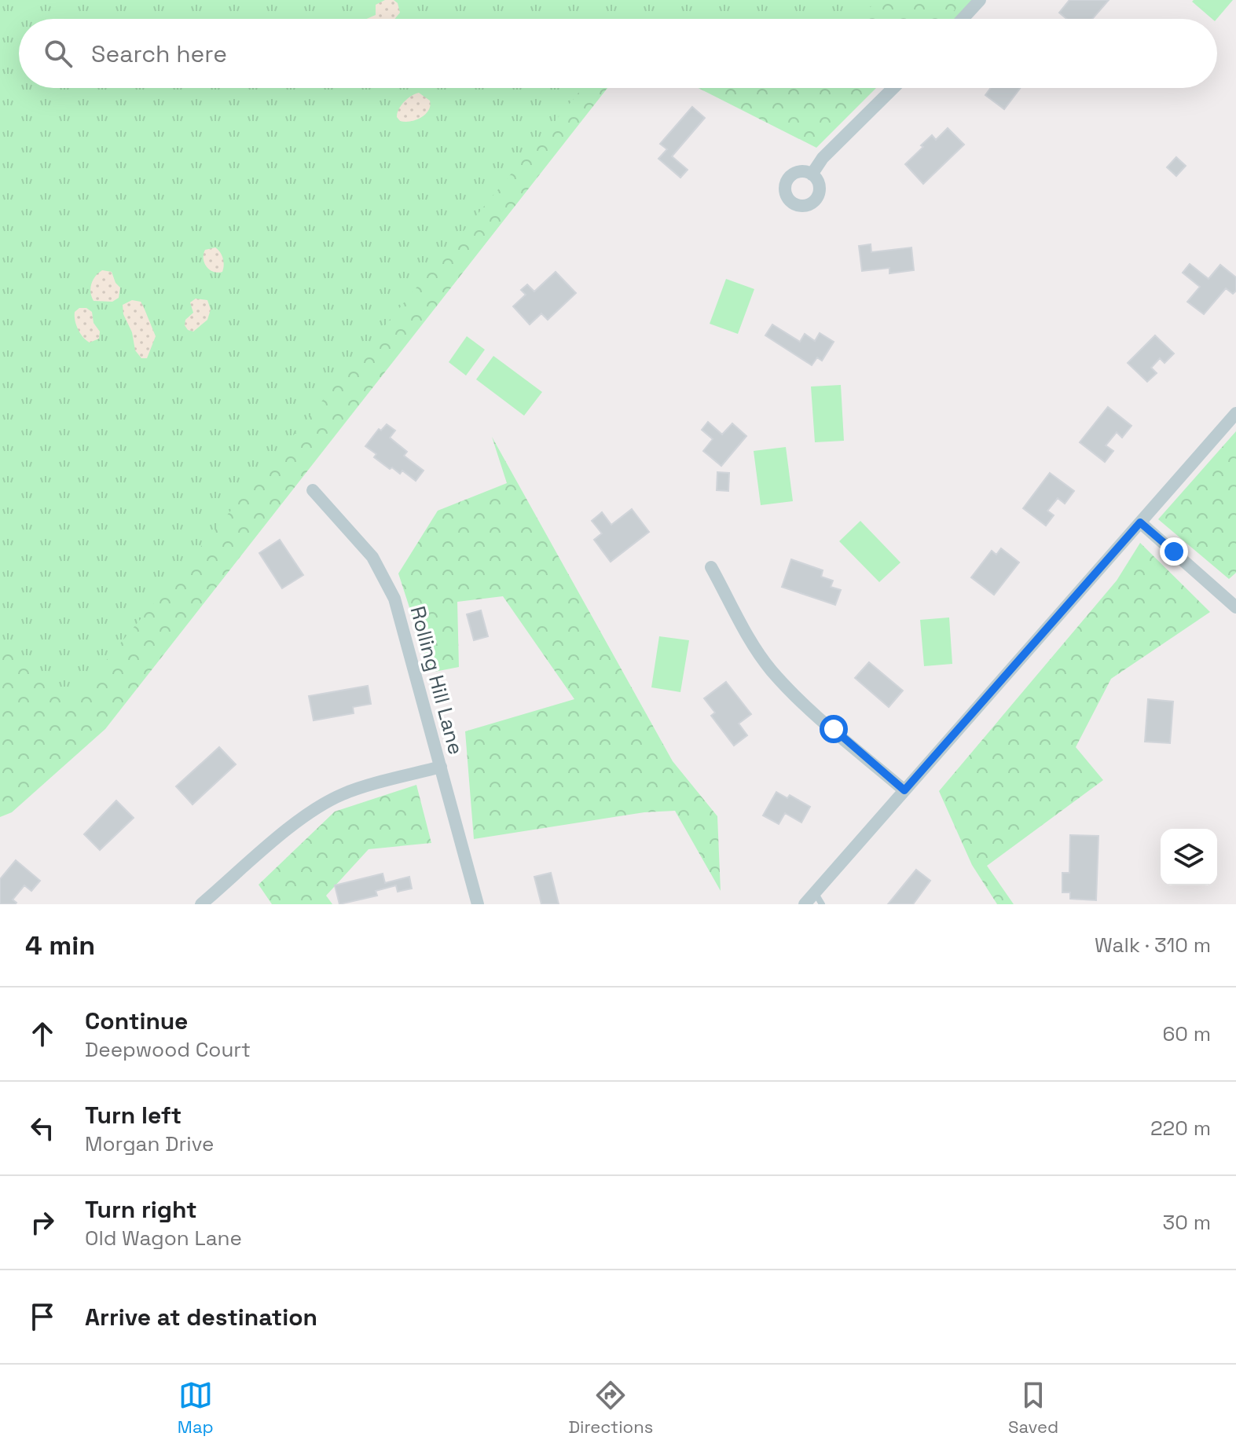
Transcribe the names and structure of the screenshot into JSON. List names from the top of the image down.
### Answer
{
  "streets": {
    "street": ["Rolling Hill Lane"]
  },
  "page": {
    "search": "Search here",
    "heading": ["4 min", "Walk · 310 m"],
    "list": [
      ["Continue", "Deepwood Court", "60 m"],
      ["Turn left", "Morgan Drive", "220 m"],
      ["Turn right", "Old Wagon Lane", "30 m"],
      "Arrive at destination"
    ],
    "nav": ["Map", "Directions", "Saved"]
  }
}
